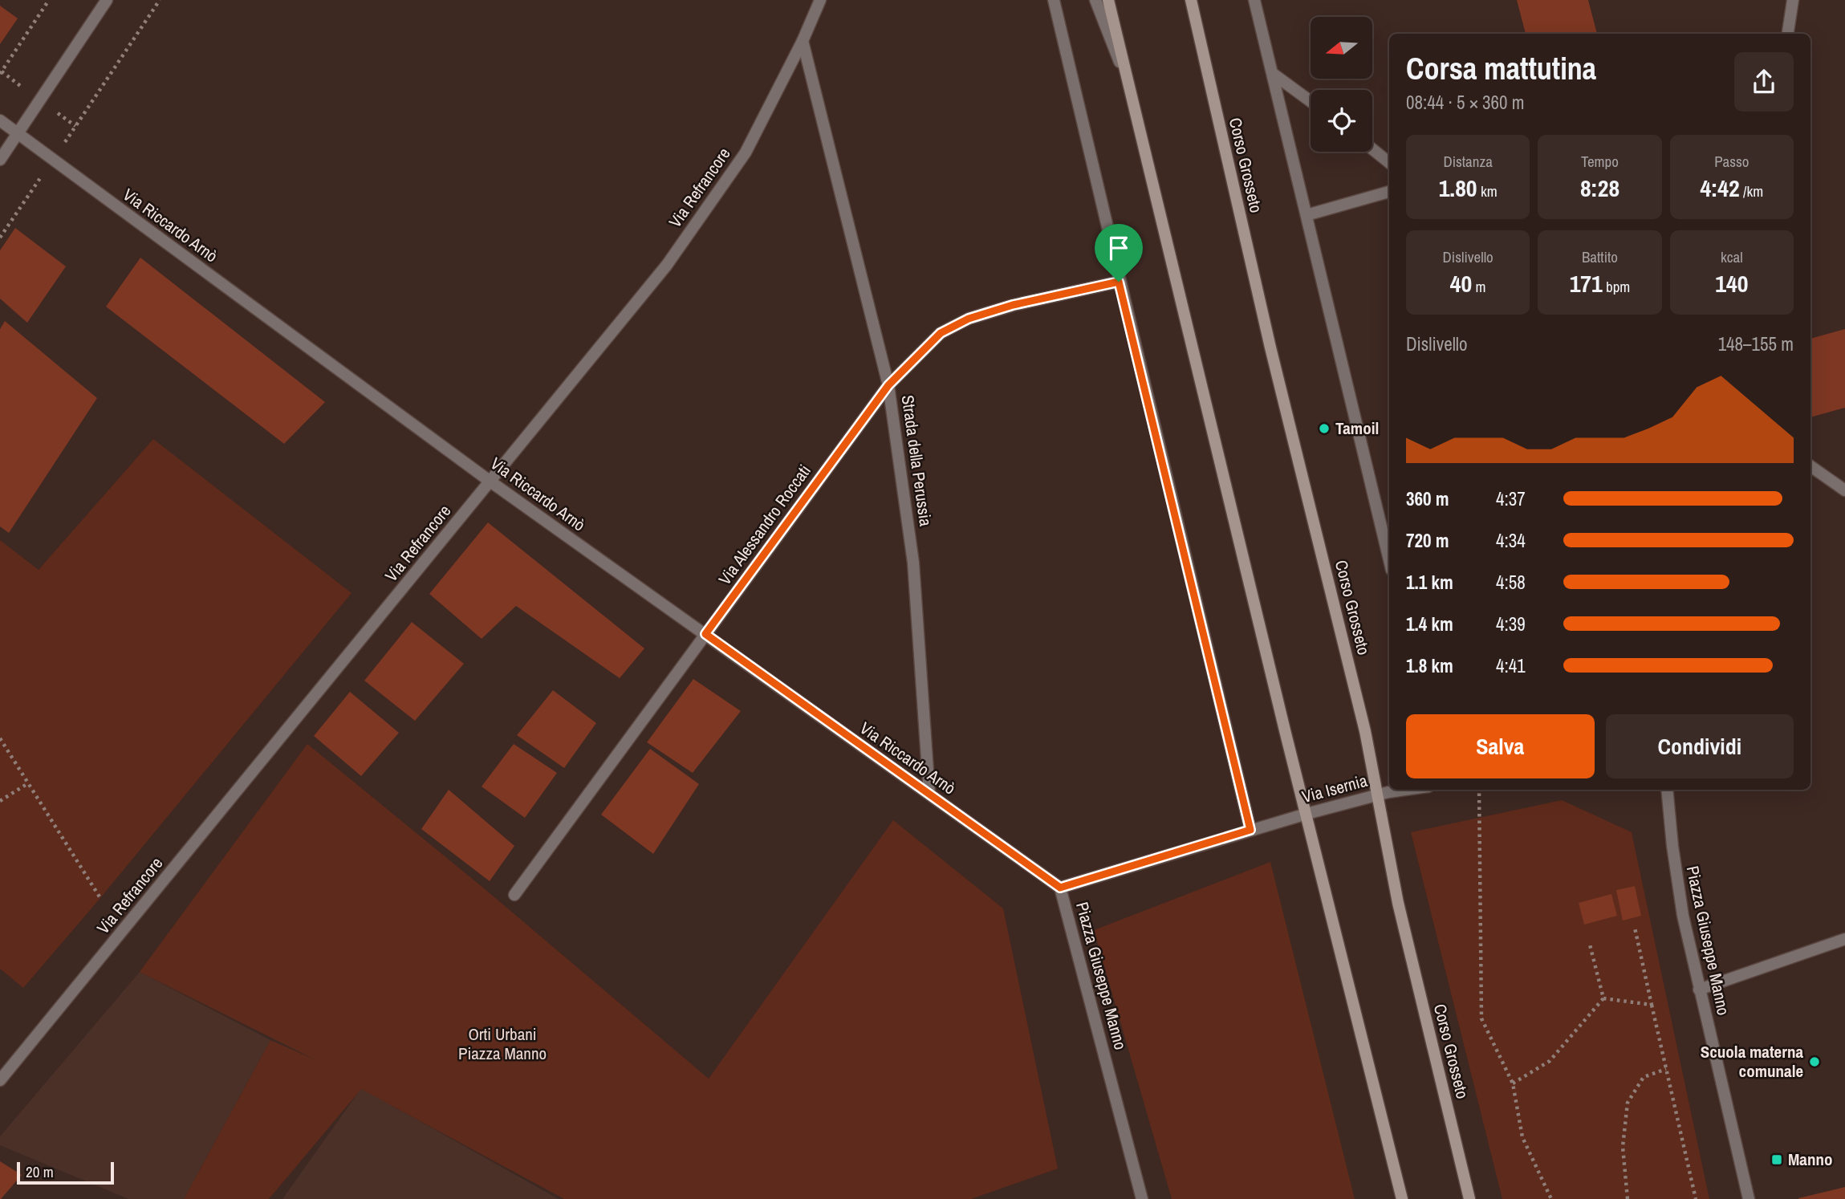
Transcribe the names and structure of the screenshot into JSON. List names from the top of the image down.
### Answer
{
  "streets": {
    "main road": ["Corso Grosseto"],
    "street": [
      "Via Refrancore",
      "Via Riccardo Arnò",
      "Strada della Perussia",
      "Via Alessandro Roccati",
      "Via Isernia",
      "Piazza Giuseppe Manno"
    ]
  },
  "crossings": [
    ["Corso Grosseto", "Via Isernia"],
    ["Via Refrancore", "Via Riccardo Arnò"],
    ["Via Refrancore", "Strada della Perussia"],
    ["Via Riccardo Arnò", "Strada della Perussia"],
    ["Via Riccardo Arnò", "Via Alessandro Roccati"],
    ["Via Riccardo Arnò", "Piazza Giuseppe Manno"],
    ["Strada della Perussia", "Via Alessandro Roccati"],
    ["Via Isernia", "Piazza Giuseppe Manno"]
  ],
  "parks": ["Orti Urbani Piazza Manno"],
  "places": {
    "other": ["Tamoil", "Scuola materna comunale"],
    "transit": ["Manno"]
  },
  "scale_bar": "20 m",
  "north": "left",
  "page": {
    "heading": ["Corsa mattutina", "08:44 · 5 × 360 m"],
    "stats": [
      ["Distanza", "1.80 km"],
      ["Tempo", "8:28"],
      ["Passo", "4:42 /km"],
      ["Dislivello", "40 m"],
      ["Battito", "171 bpm"],
      ["kcal", "140"]
    ],
    "chart": ["Dislivello", "148–155 m"],
    "list": [
      {
        "name": "360 m",
        "note": "4:37"
      },
      {
        "name": "720 m",
        "note": "4:34"
      },
      {
        "name": "1.1 km",
        "note": "4:58"
      },
      {
        "name": "1.4 km",
        "note": "4:39"
      },
      {
        "name": "1.8 km",
        "note": "4:41"
      }
    ],
    "buttons": ["Salva", "Condividi"],
    "scale": "20 m"
  }
}
